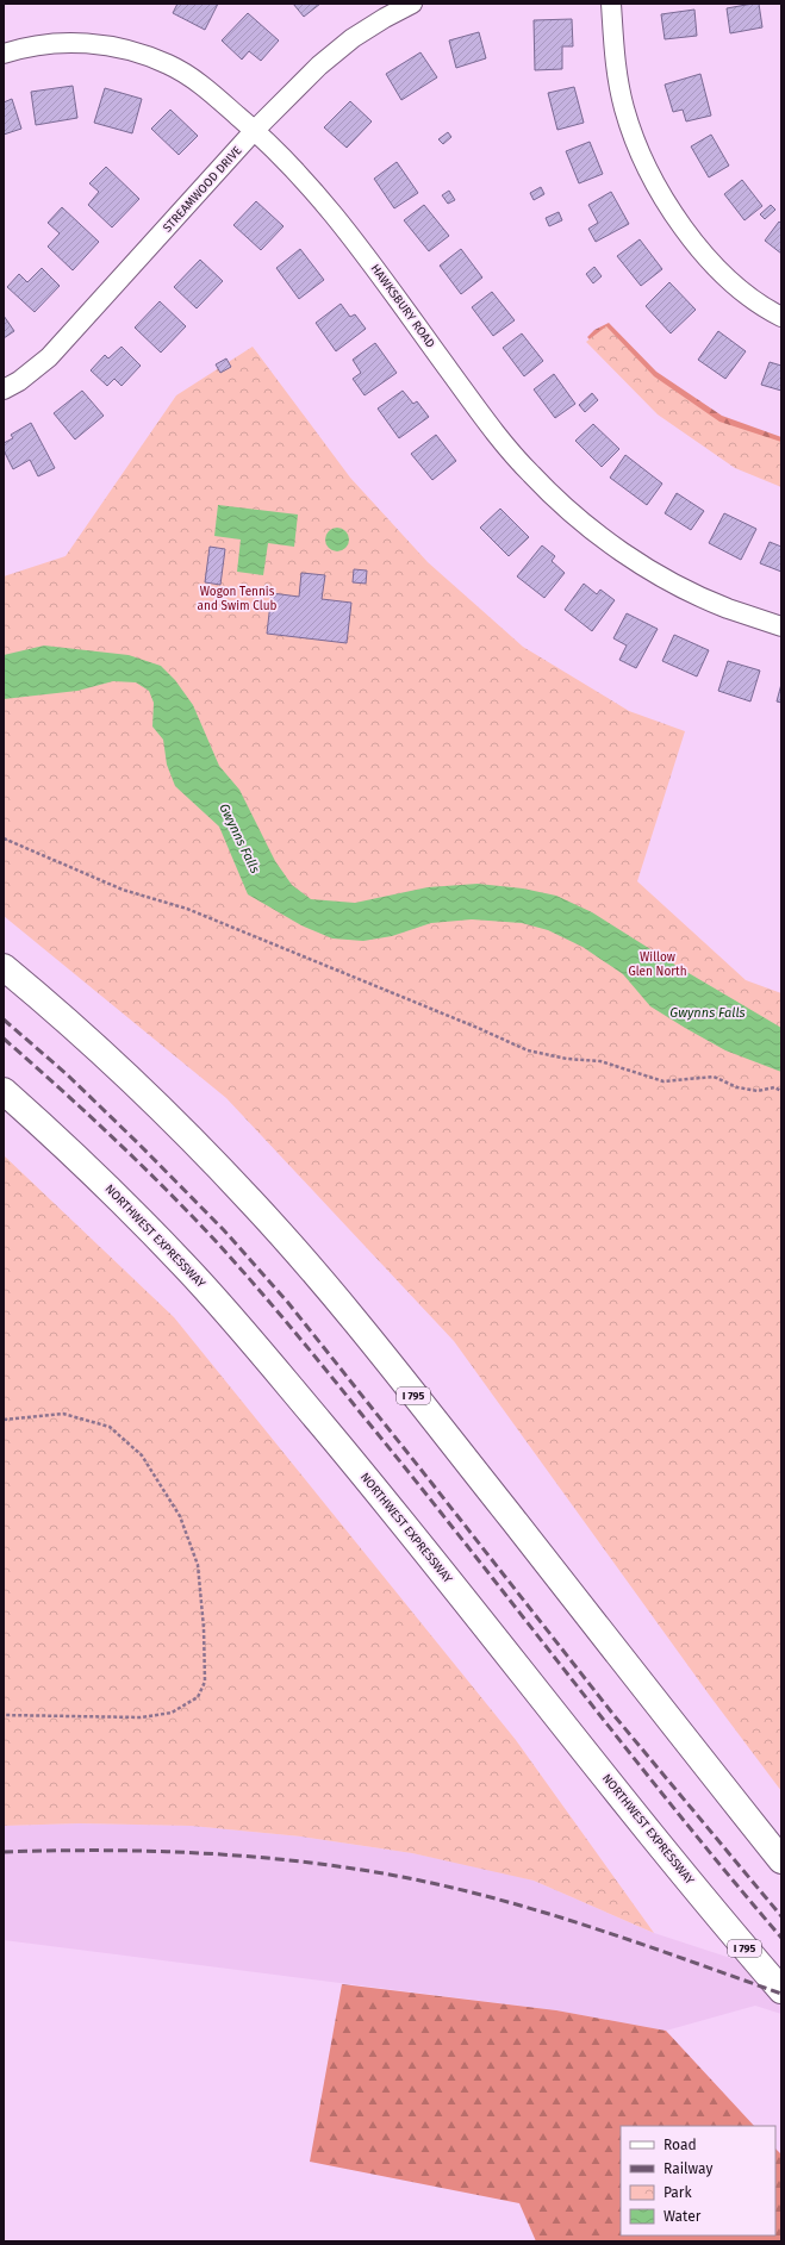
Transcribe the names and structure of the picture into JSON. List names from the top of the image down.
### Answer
{
  "streets": {
    "highway": ["NORTHWEST EXPRESSWAY", "I 795"],
    "street": ["STREAMWOOD DRIVE", "HAWKSBURY ROAD"]
  },
  "crossings": [
    ["STREAMWOOD DRIVE", "HAWKSBURY ROAD"]
  ],
  "water": ["Gwynns Falls"],
  "parks": ["Wogon Tennis and Swim Club", "Willow Glen North"],
  "legend": [
    "Road",
    "Railway",
    "Park",
    "Water"
  ]
}
